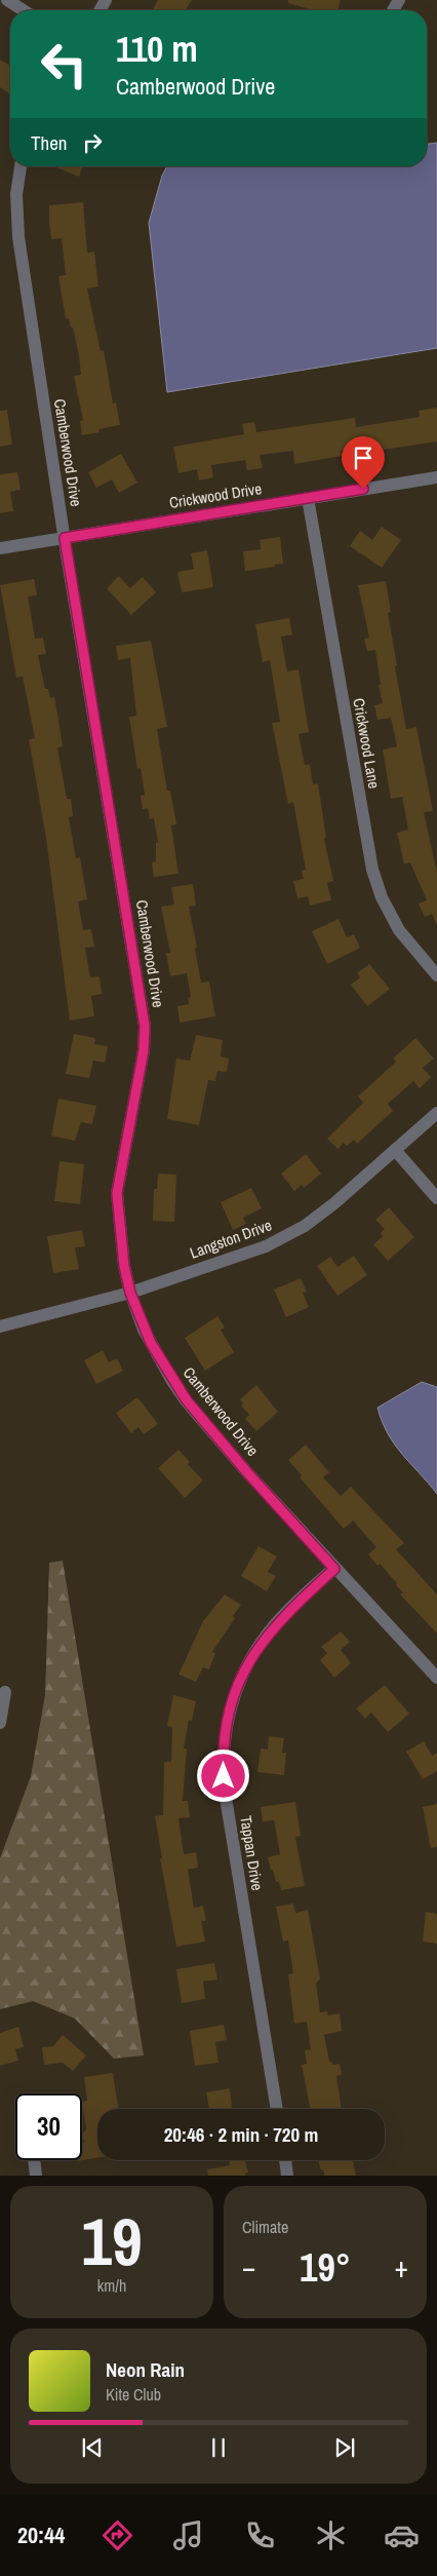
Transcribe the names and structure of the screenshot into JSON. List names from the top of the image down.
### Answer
{
  "streets": {
    "street": [
      "Camberwood Drive",
      "Crickwood Drive",
      "Crickwood Lane",
      "Langston Drive",
      "Tappan Drive"
    ]
  },
  "crossings": [
    ["Camberwood Drive", "Crickwood Drive"],
    ["Camberwood Drive", "Langston Drive"],
    ["Camberwood Drive", "Tappan Drive"],
    ["Crickwood Drive", "Crickwood Lane"]
  ],
  "page": {
    "turn": ["110 m", "Camberwood Drive"],
    "then": "Then",
    "limit": "30",
    "trip": "20:46 · 2 min · 720 m",
    "tile": [
      ["19", "km/h"],
      "Climate"
    ],
    "heat": ["−", "19°", "+"],
    "song": ["Neon Rain", "Kite Club"],
    "tabs": "20:44"
  }
}
